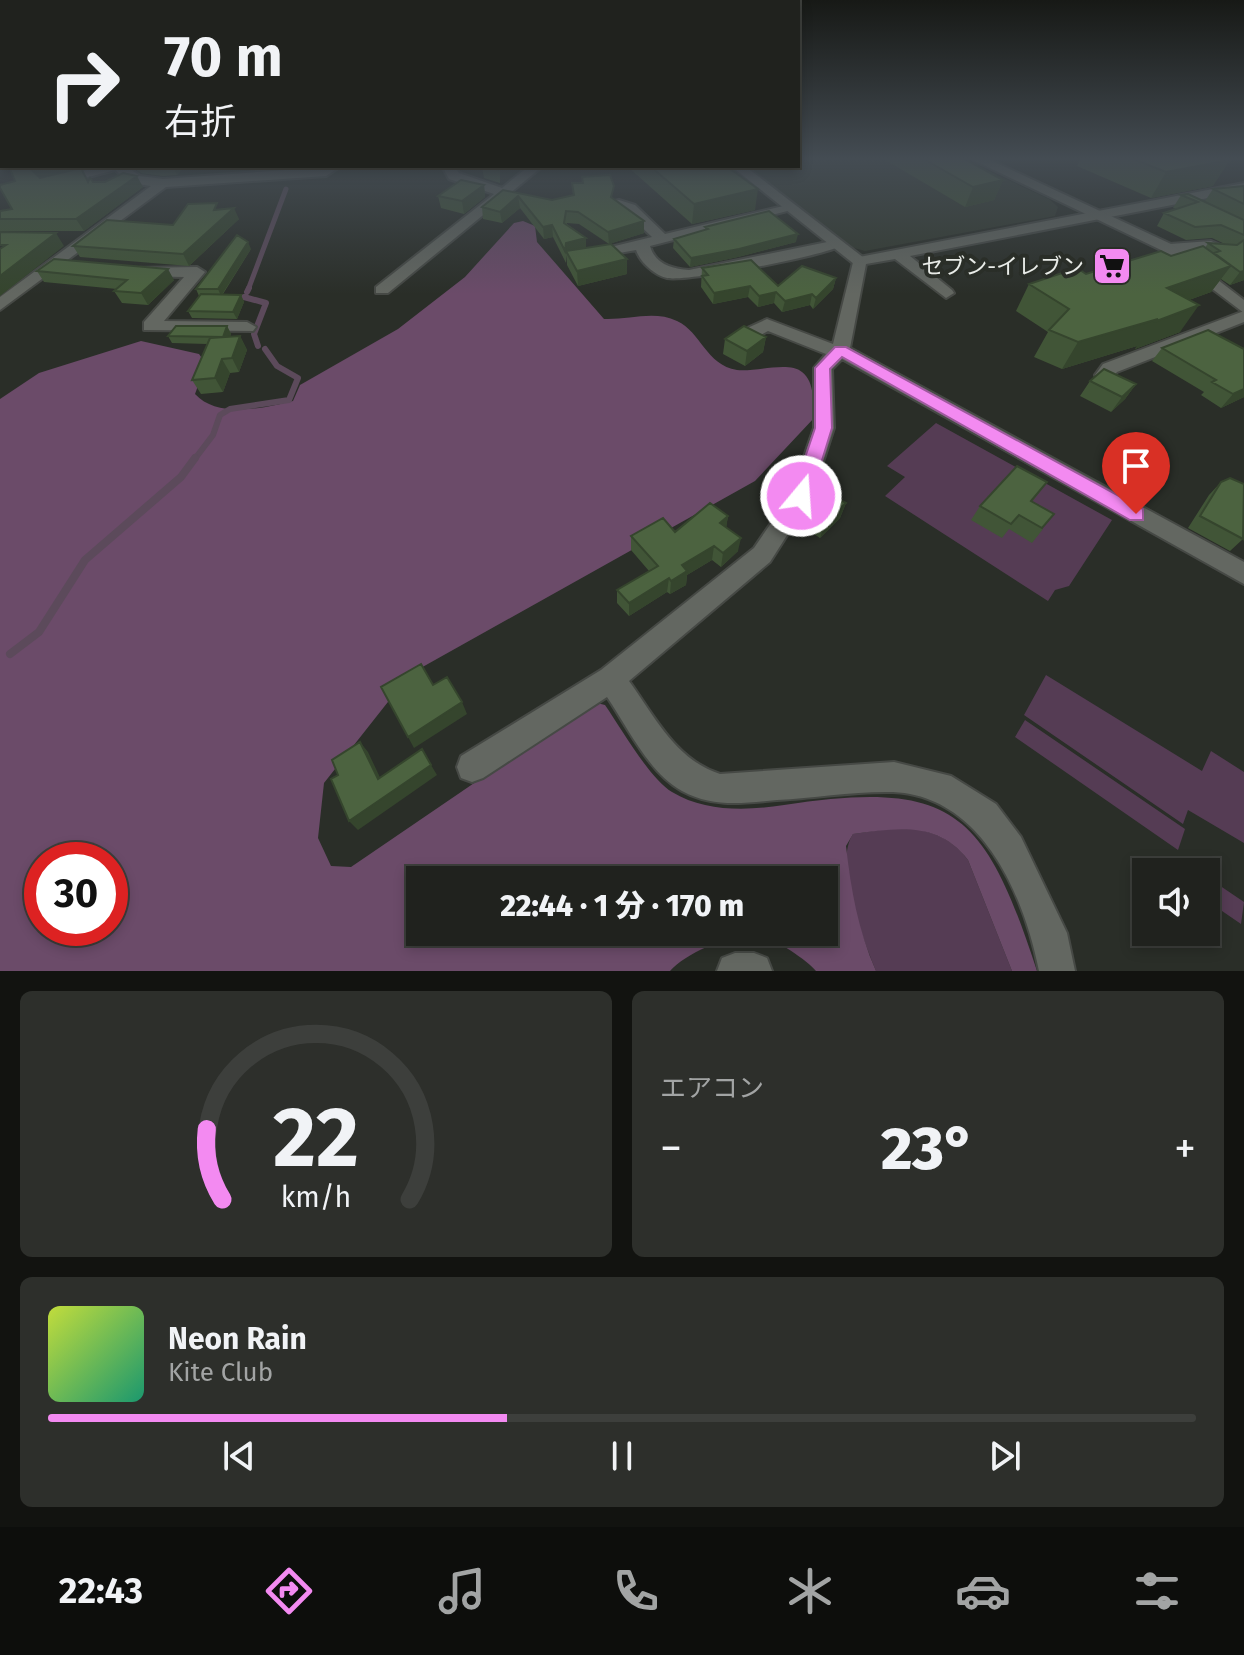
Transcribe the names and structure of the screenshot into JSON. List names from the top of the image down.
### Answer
{
  "places": {
    "supermarket": ["セブン-イレブン"]
  },
  "page": {
    "turn": ["70 m", "右折"],
    "limit": "30",
    "trip": "22:44 · 1 分 · 170 m",
    "tile": "エアコン",
    "heat": ["−", "23°", "+"],
    "song": ["Neon Rain", "Kite Club"],
    "tabs": "22:43",
    "gauge": ["22", "km/h"]
  }
}
